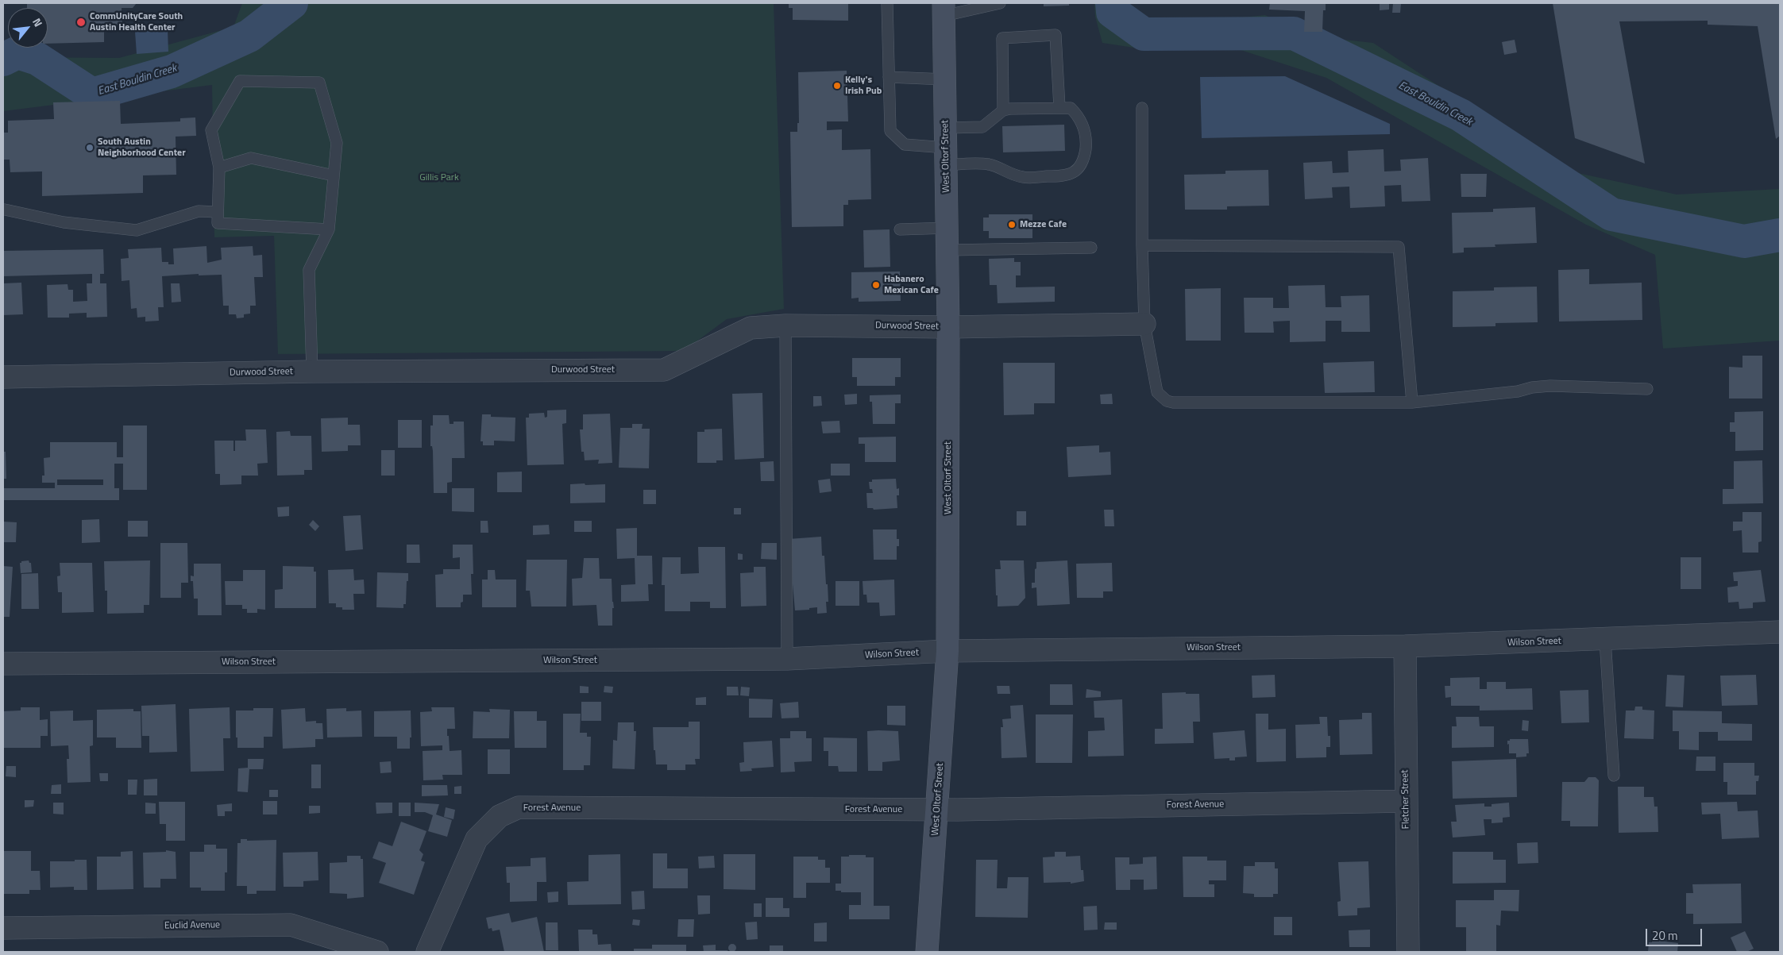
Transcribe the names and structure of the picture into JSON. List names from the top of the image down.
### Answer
{
  "streets": {
    "main road": ["West Oltorf Street"],
    "street": [
      "Durwood Street",
      "Wilson Street",
      "Fletcher Street",
      "Forest Avenue",
      "Euclid Avenue"
    ]
  },
  "crossings": [
    ["West Oltorf Street", "Durwood Street"],
    ["West Oltorf Street", "Wilson Street"],
    ["West Oltorf Street", "Forest Avenue"],
    ["Wilson Street", "Fletcher Street"],
    ["Fletcher Street", "Forest Avenue"]
  ],
  "water": ["East Bouldin Creek"],
  "parks": ["Gillis Park"],
  "places": [
    "CommUnityCare South Austin Health Center",
    "Kelly's Irish Pub",
    "South Austin Neighborhood Center",
    "Mezze Cafe",
    "Habanero Mexican Cafe"
  ],
  "scale_bar": "20 m",
  "north": "top right"
}
